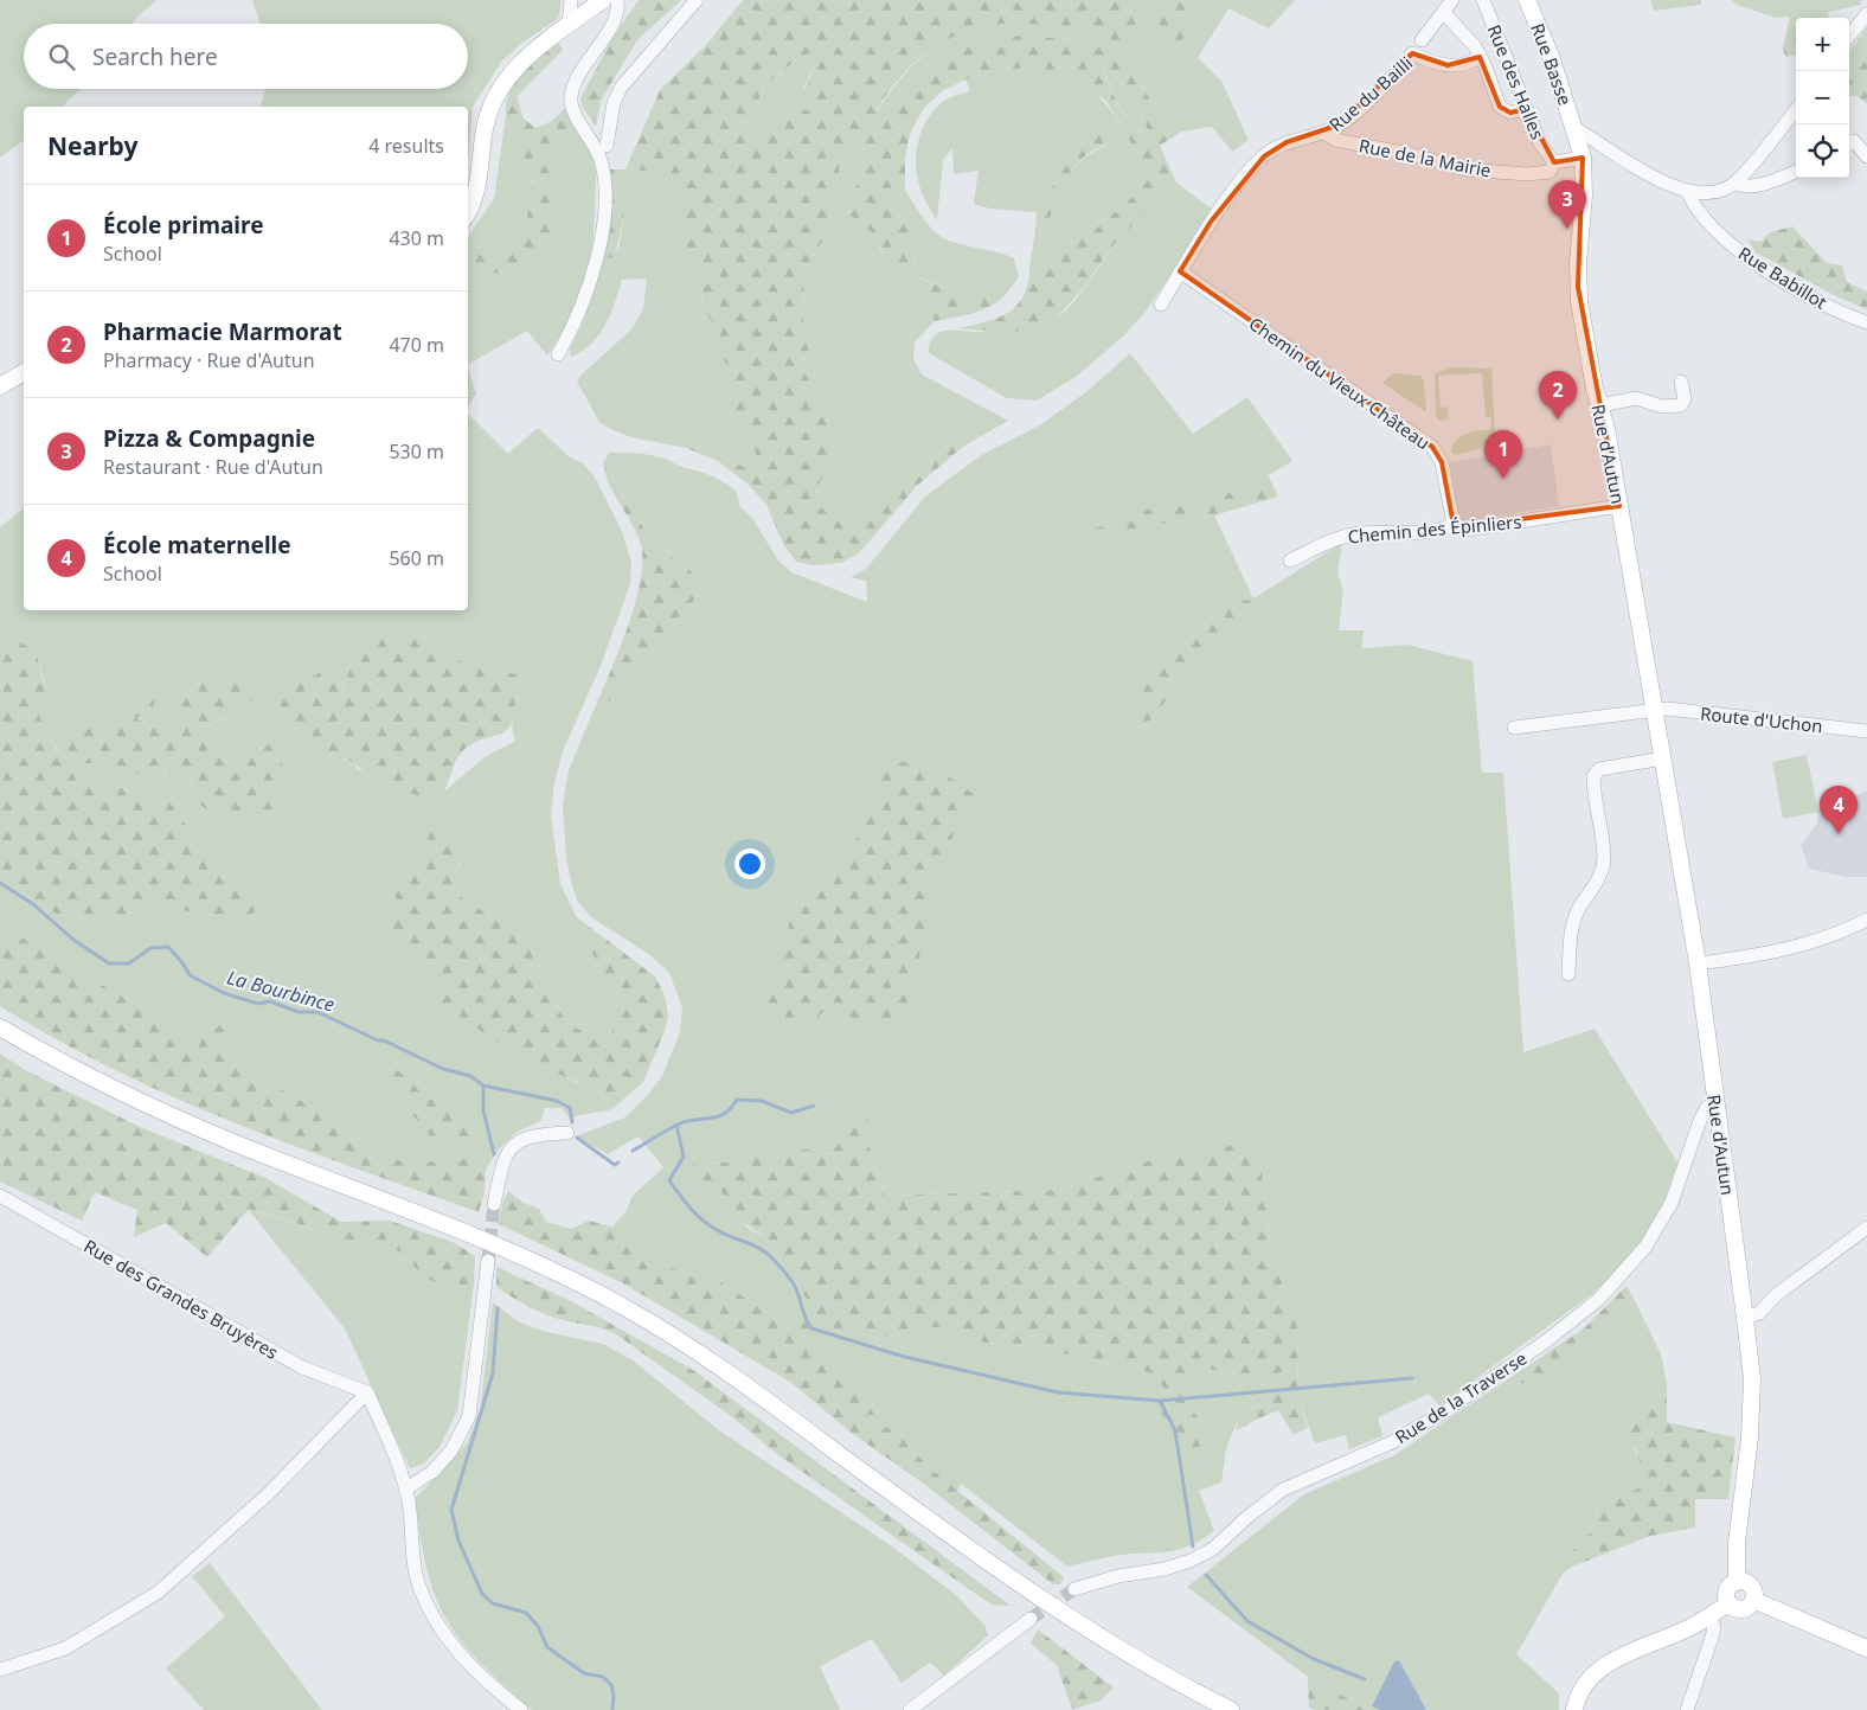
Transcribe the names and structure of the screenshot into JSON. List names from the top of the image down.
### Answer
{
  "streets": {
    "main road": ["Rue Basse", "Rue d'Autun"],
    "street": [
      "Rue des Halles",
      "Rue du Bailli",
      "Rue de la Mairie",
      "Rue Babillot",
      "Chemin du Vieux Château",
      "Chemin des Épinliers",
      "Route d'Uchon",
      "Rue des Grandes Bruyères",
      "Rue de la Traverse"
    ]
  },
  "crossings": [
    ["Rue Basse", "Rue d'Autun"],
    ["Rue des Halles", "Rue de la Mairie"],
    ["Rue du Bailli", "Rue de la Mairie"],
    ["Rue du Bailli", "Chemin du Vieux Château"],
    ["Chemin du Vieux Château", "Chemin des Épinliers"],
    ["Rue d'Autun", "Chemin des Épinliers"],
    ["Rue d'Autun", "Route d'Uchon"],
    ["Rue d'Autun", "Rue de la Traverse"]
  ],
  "water": ["La Bourbince"],
  "page": {
    "map_buttons": ["+", "−"],
    "search": "Search here",
    "heading": ["Nearby", "4 results"],
    "pins": [
      "3",
      "2",
      "1",
      "4"
    ],
    "list": [
      {
        "mark": "1",
        "name": "École primaire",
        "note": "School",
        "value": "430 m"
      },
      {
        "mark": "2",
        "name": "Pharmacie Marmorat",
        "note": "Pharmacy · Rue d'Autun",
        "value": "470 m"
      },
      {
        "mark": "3",
        "name": "Pizza & Compagnie",
        "note": "Restaurant · Rue d'Autun",
        "value": "530 m"
      },
      {
        "mark": "4",
        "name": "École maternelle",
        "note": "School",
        "value": "560 m"
      }
    ]
  }
}
